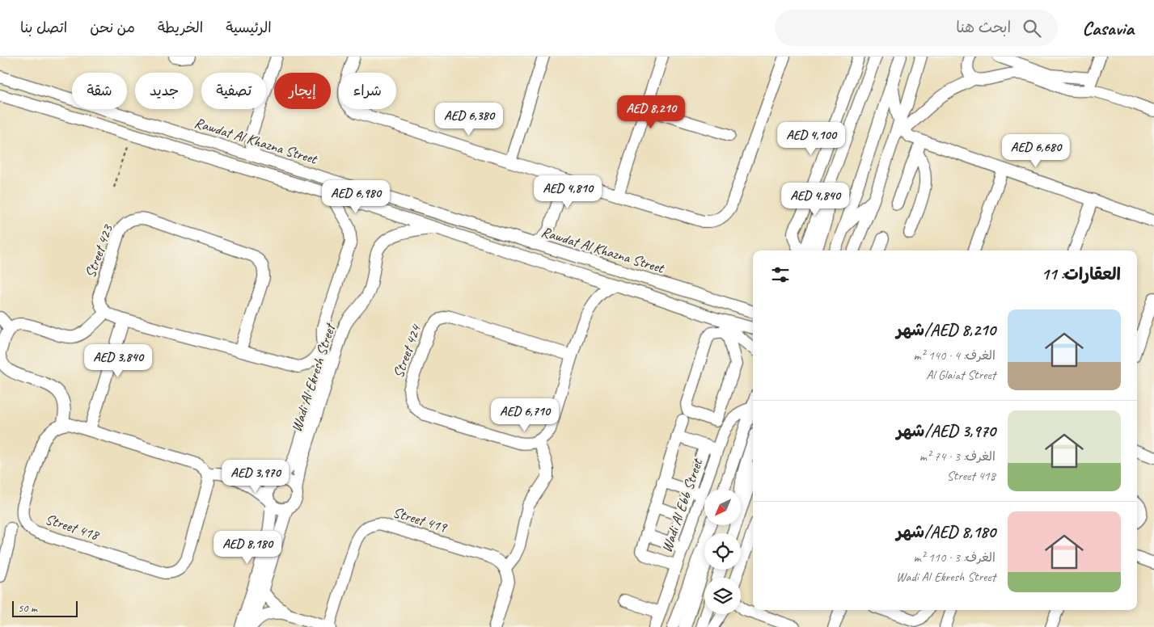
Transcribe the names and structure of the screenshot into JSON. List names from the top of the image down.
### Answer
{
  "streets": {
    "street": [
      "Rawdat Al Khazna Street",
      "Street 423",
      "Street 424",
      "Wadi Al Ekresh Street",
      "Wadi Al Ebb Street",
      "Street 419",
      "Street 418"
    ]
  },
  "crossings": [
    ["Rawdat Al Khazna Street", "Wadi Al Ekresh Street"]
  ],
  "scale_bar": "50 m",
  "north": "bottom left",
  "page": {
    "header": "Casavia",
    "search": "ابحث هنا",
    "nav": [
      "الرئيسية",
      "الخريطة",
      "من نحن",
      "اتصل بنا"
    ],
    "chip": [
      "شراء",
      "إيجار",
      "تصفية",
      "جديد",
      "شقة"
    ],
    "price": [
      "AED 8,210",
      "AED 6,380",
      "AED 4,100",
      "AED 6,680",
      "AED 4,810",
      "AED 6,980",
      "AED 4,840",
      "AED 3,840",
      "AED 6,710",
      "AED 3,970",
      "AED 8,180"
    ],
    "heading": "العقارات: 11",
    "list": [
      {
        "name": "AED 8,210/شهر",
        "note": "الغرف: 4 · 140 m² · Al Glaiat Street"
      },
      {
        "name": "AED 3,970/شهر",
        "note": "الغرف: 3 · 74 m² · Street 418"
      },
      {
        "name": "AED 8,180/شهر",
        "note": "الغرف: 3 · 110 m² · Wadi Al Ekresh Street"
      }
    ],
    "scale": "50 m"
  }
}
